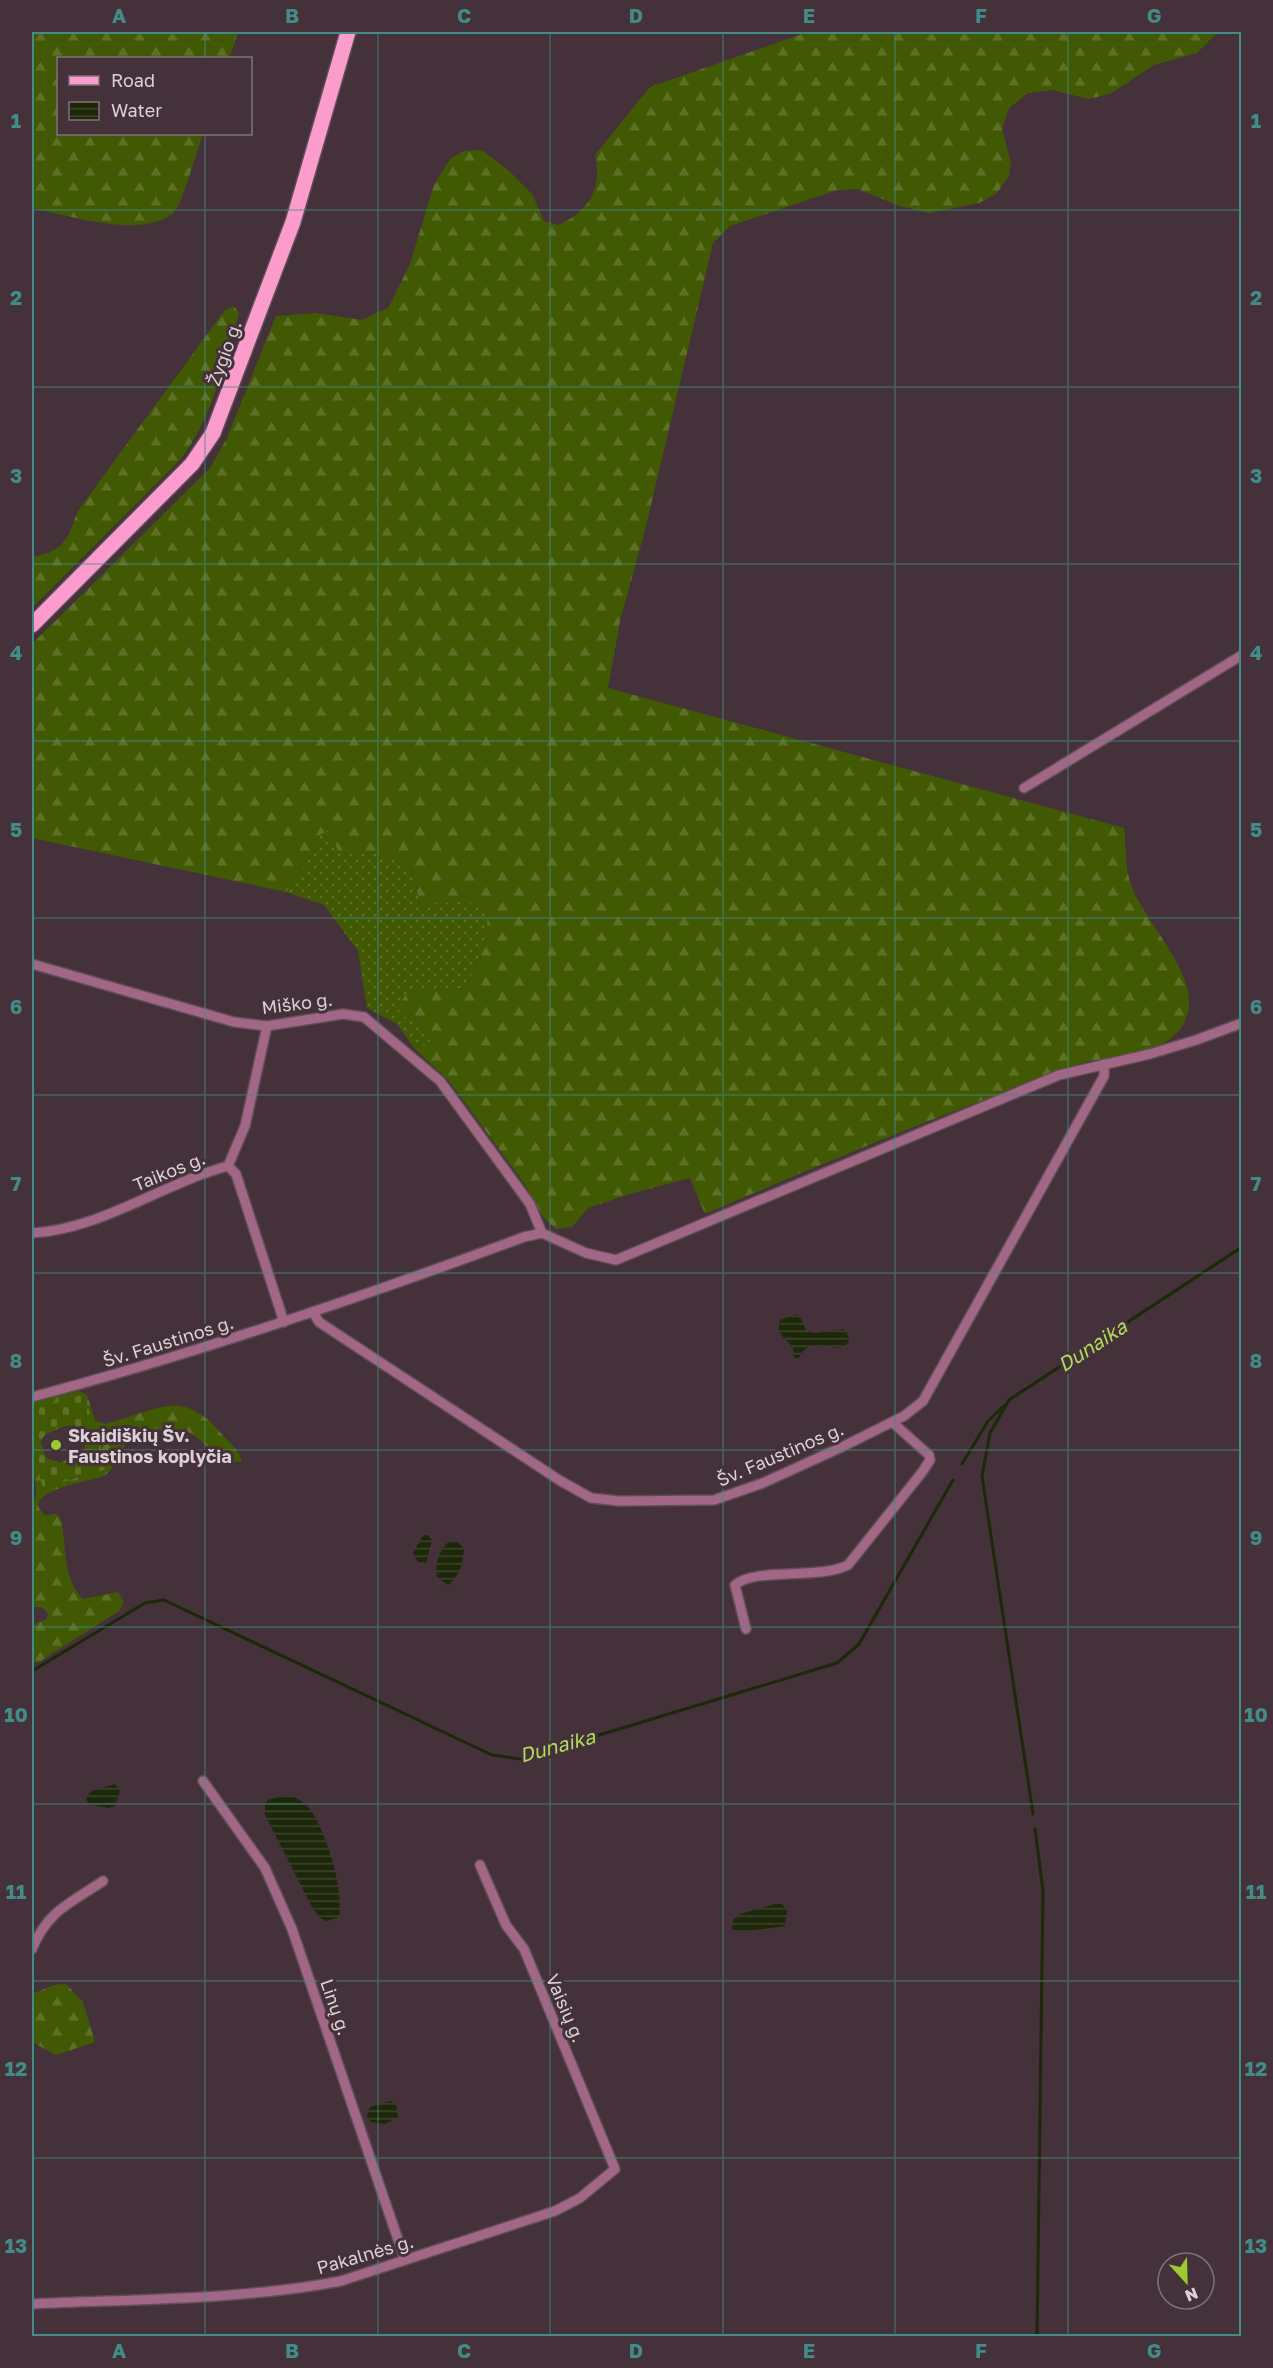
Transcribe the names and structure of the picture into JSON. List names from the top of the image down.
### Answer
{
  "streets": {
    "main road": ["Žygio g."],
    "street": [
      "Miško g.",
      "Taikos g.",
      "Šv. Faustinos g.",
      "Linų g.",
      "Vaisių g.",
      "Pakalnės g."
    ]
  },
  "crossings": [
    ["Miško g.", "Šv. Faustinos g."],
    ["Taikos g.", "Šv. Faustinos g."],
    ["Linų g.", "Pakalnės g."],
    ["Vaisių g.", "Pakalnės g."]
  ],
  "water": ["Dunaika"],
  "places": ["Skaidiškių Šv. Faustinos koplyčia"],
  "legend": ["Road", "Water"],
  "north": "bottom",
  "grid": {
    "columns": [
      "A",
      "B",
      "C",
      "D",
      "E",
      "F",
      "G"
    ],
    "rows": [
      "1",
      "2",
      "3",
      "4",
      "5",
      "6",
      "7",
      "8",
      "9",
      "10",
      "11",
      "12",
      "13"
    ]
  }
}
